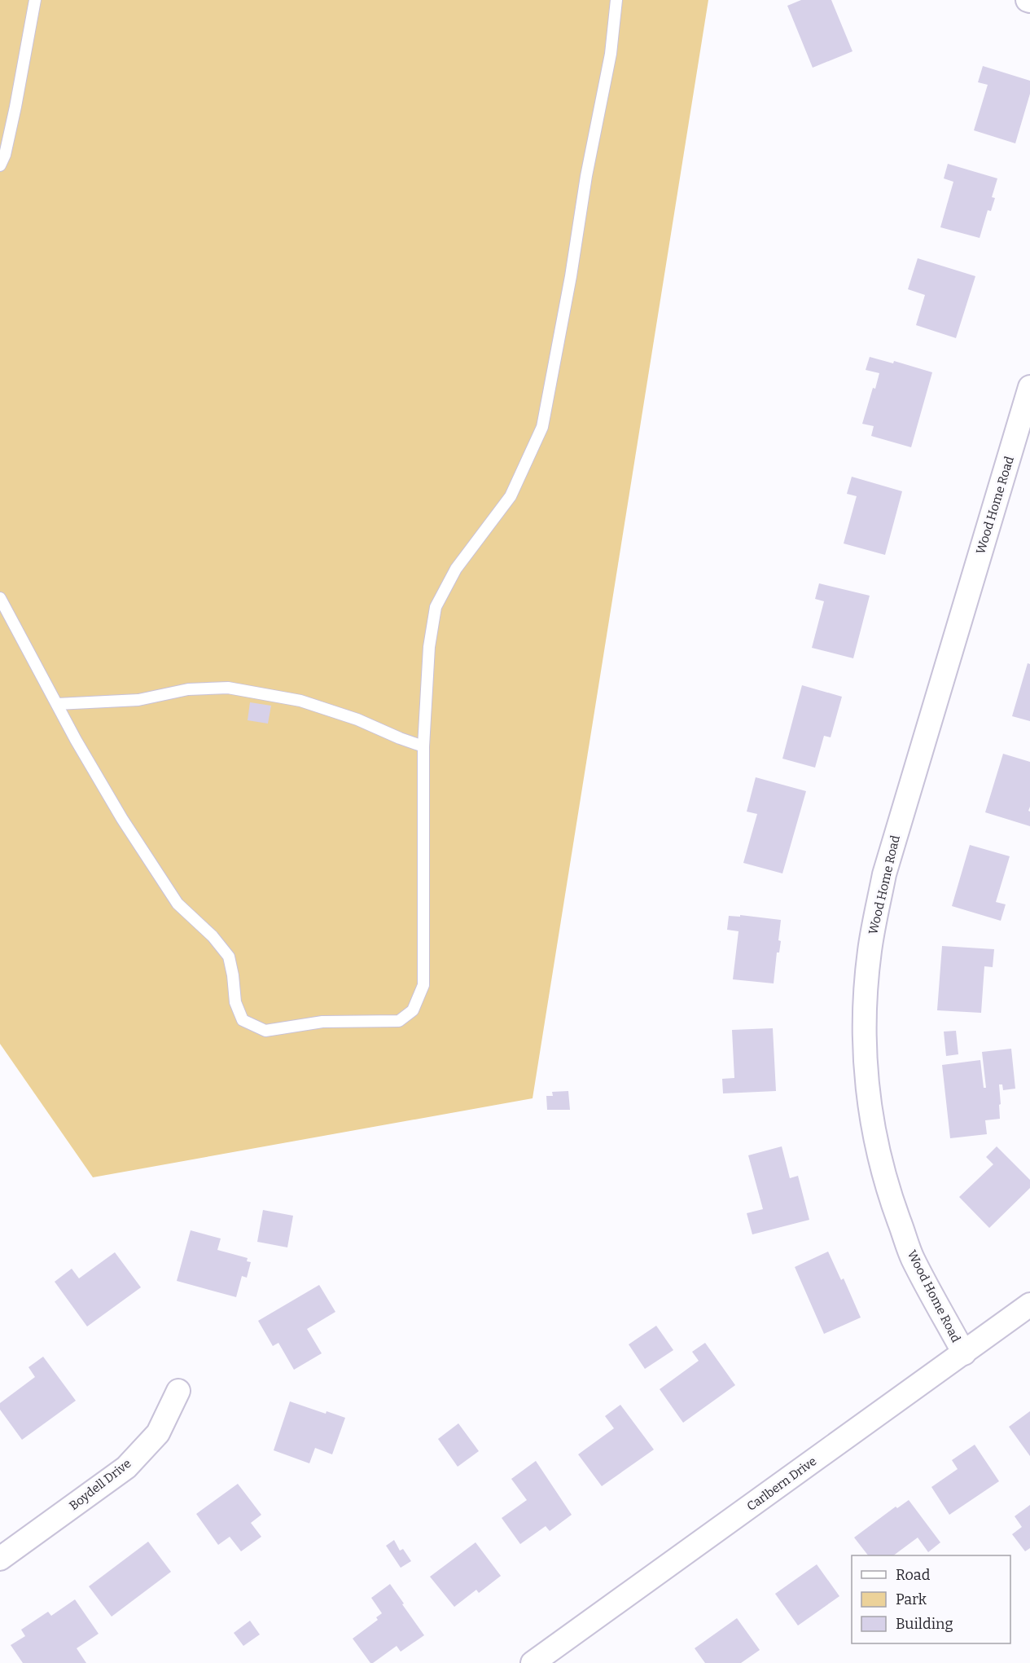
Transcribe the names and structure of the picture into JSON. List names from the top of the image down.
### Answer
{
  "streets": {
    "street": ["Wood Home Road", "Carlbern Drive", "Boydell Drive"]
  },
  "crossings": [
    ["Wood Home Road", "Carlbern Drive"]
  ],
  "legend": ["Road", "Park", "Building"]
}
